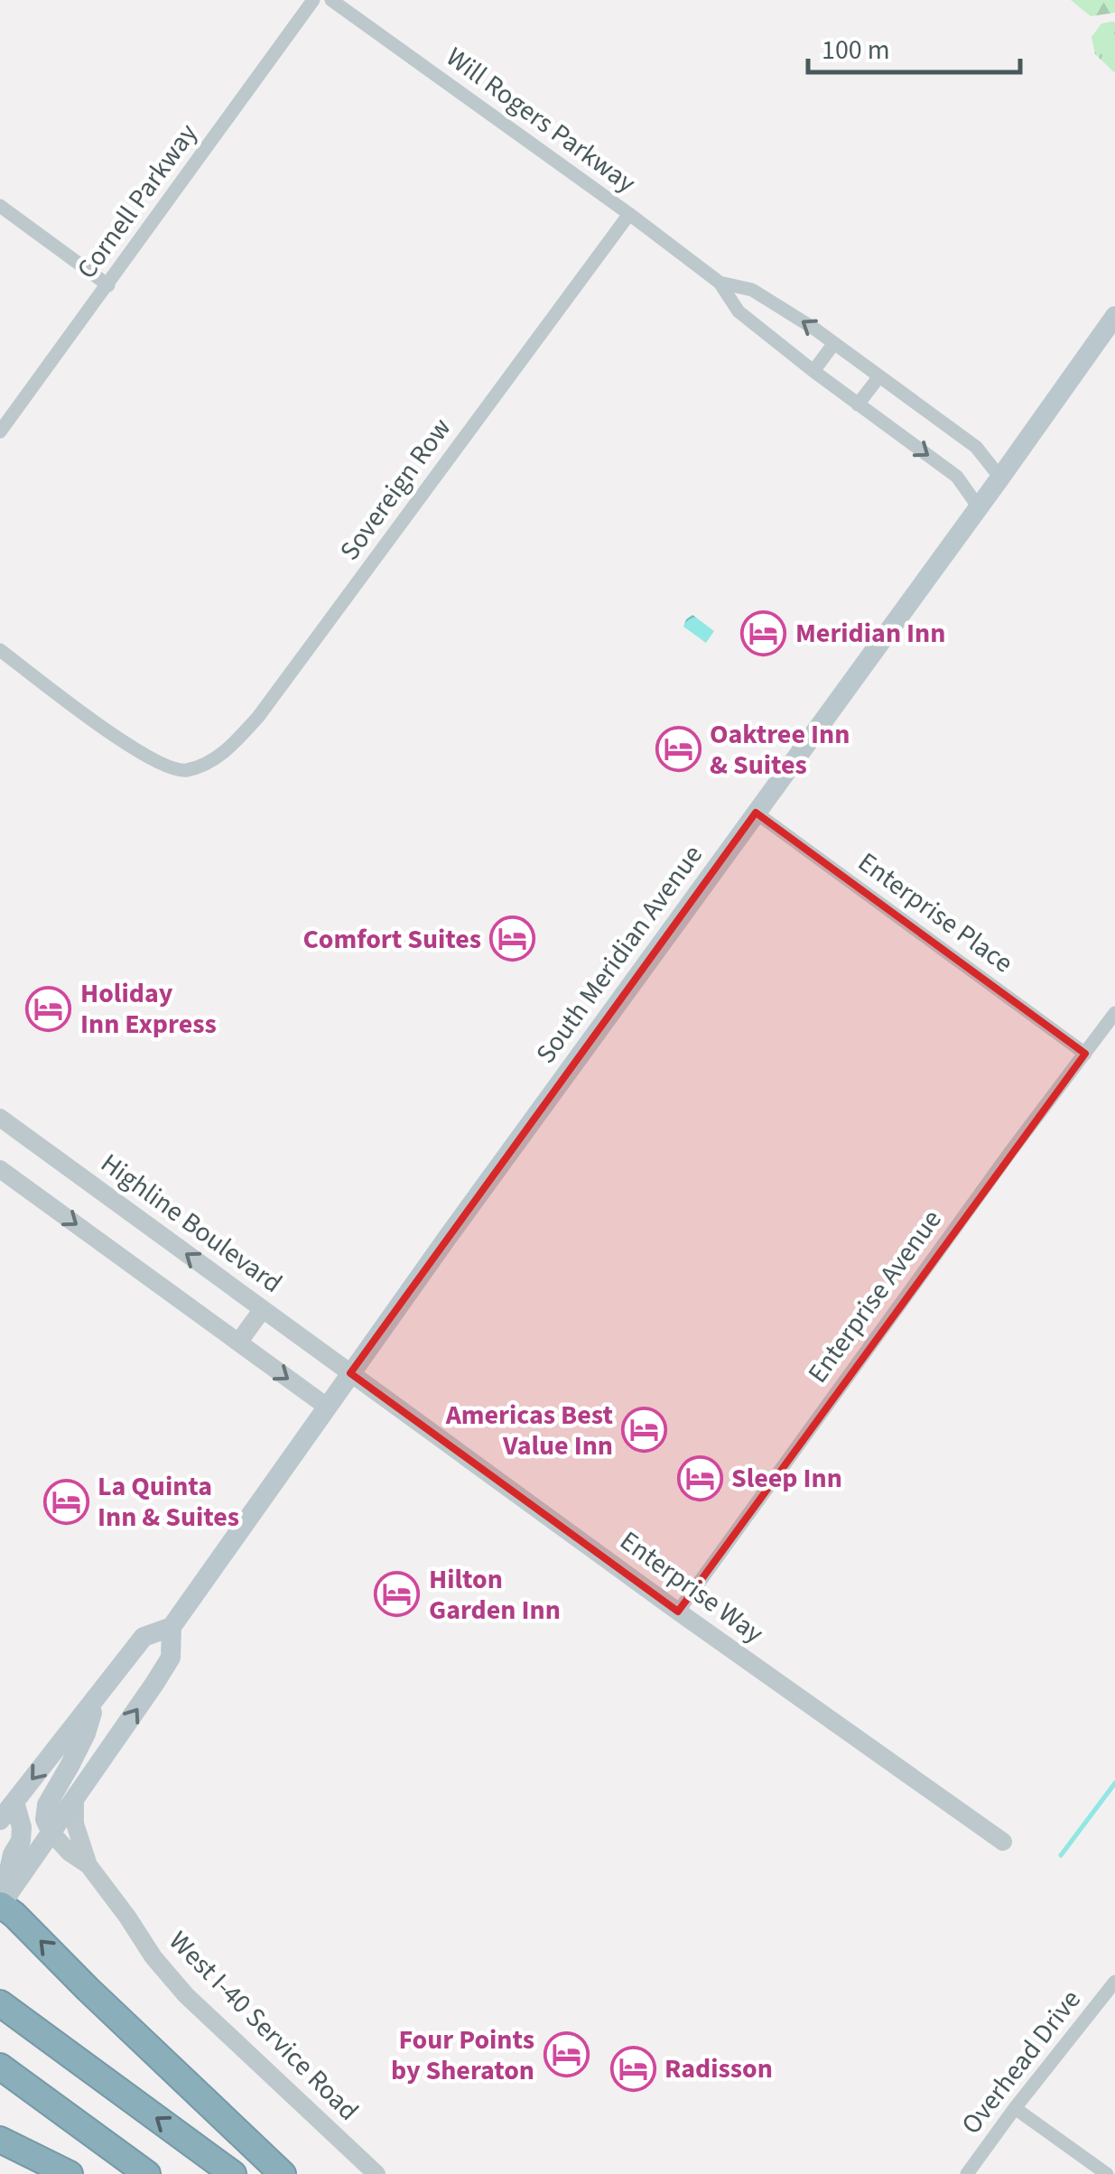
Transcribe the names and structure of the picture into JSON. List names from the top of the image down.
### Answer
{
  "streets": {
    "main road": ["South Meridian Avenue"],
    "street": [
      "Will Rogers Parkway",
      "Cornell Parkway",
      "Sovereign Row",
      "Enterprise Place",
      "Highline Boulevard",
      "Enterprise Avenue",
      "Enterprise Way",
      "West I-40 Service Road",
      "Overhead Drive"
    ]
  },
  "crossings": [
    ["Will Rogers Parkway", "Sovereign Row"],
    ["Will Rogers Parkway", "South Meridian Avenue"],
    ["Enterprise Place", "South Meridian Avenue"],
    ["Enterprise Place", "Enterprise Avenue"],
    ["South Meridian Avenue", "Highline Boulevard"],
    ["South Meridian Avenue", "Enterprise Way"],
    ["South Meridian Avenue", "West I-40 Service Road"],
    ["Highline Boulevard", "Enterprise Way"],
    ["Enterprise Avenue", "Enterprise Way"]
  ],
  "places": {
    "hotel": [
      "Meridian Inn",
      "Oaktree Inn & Suites",
      "Comfort Suites",
      "Holiday Inn Express",
      "Americas Best Value Inn",
      "Sleep Inn",
      "La Quinta Inn & Suites",
      "Hilton Garden Inn",
      "Four Points by Sheraton",
      "Radisson"
    ]
  },
  "scale_bar": "100 m"
}
